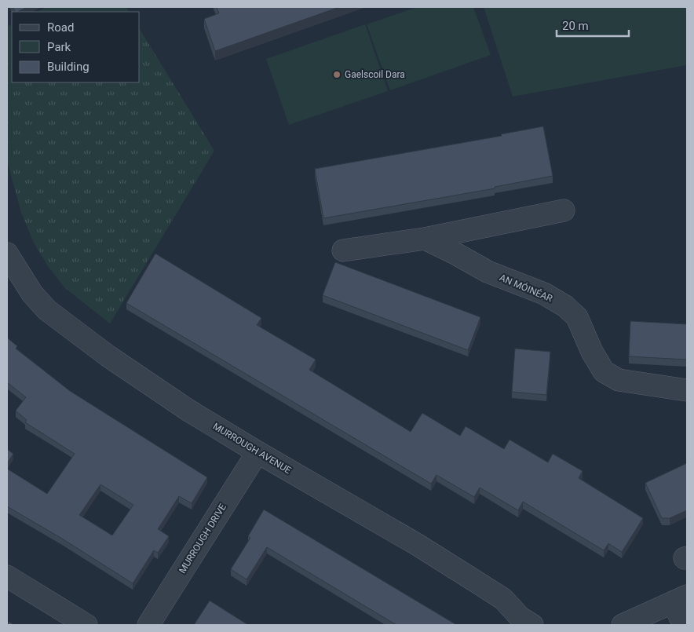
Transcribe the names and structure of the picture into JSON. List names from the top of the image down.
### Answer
{
  "streets": {
    "street": ["AN MÓINÉAR", "MURROUGH AVENUE", "MURROUGH DRIVE"]
  },
  "crossings": [
    ["MURROUGH AVENUE", "MURROUGH DRIVE"]
  ],
  "places": ["Gaelscoil Dara"],
  "legend": ["Road", "Park", "Building"],
  "scale_bar": "20 m"
}
